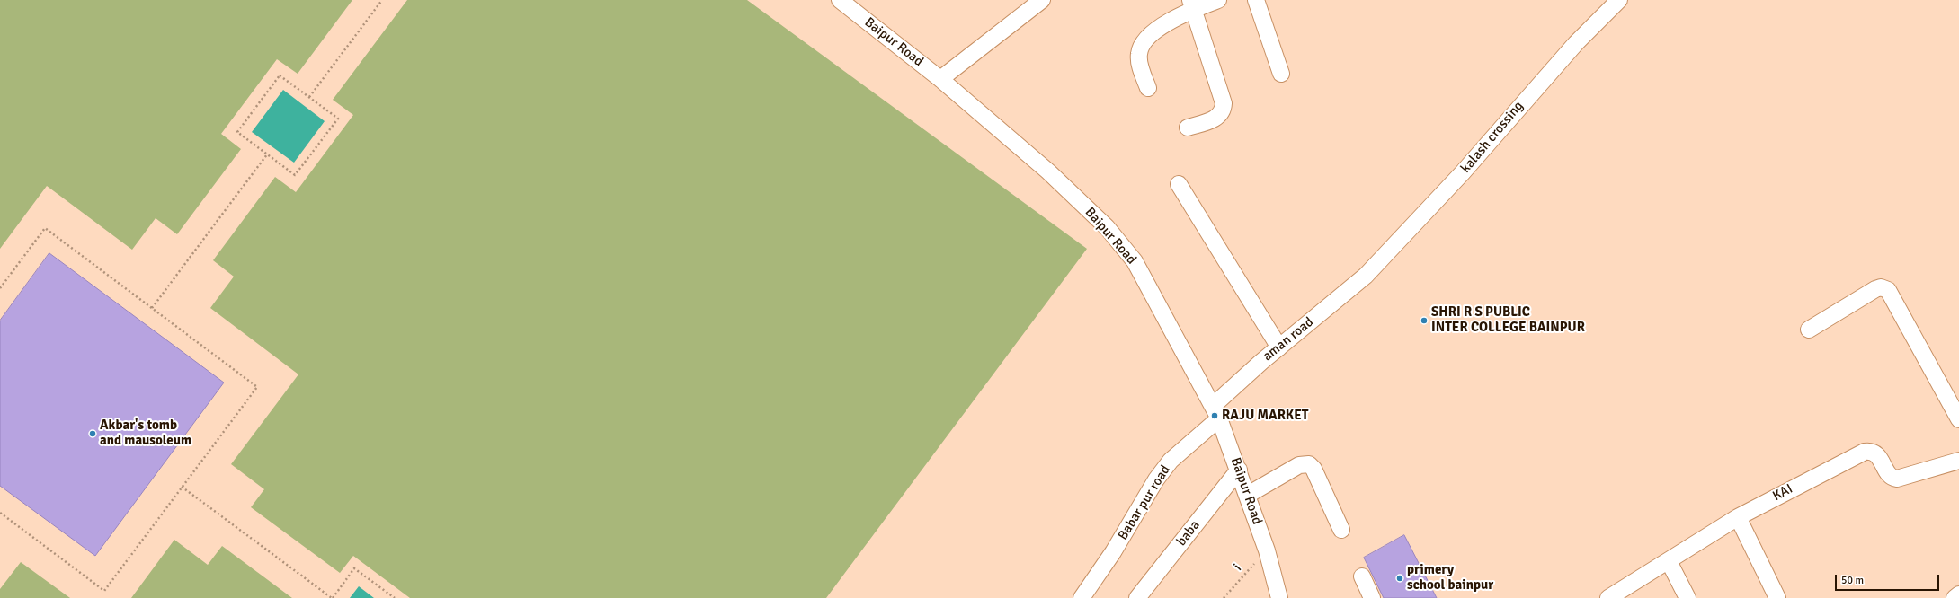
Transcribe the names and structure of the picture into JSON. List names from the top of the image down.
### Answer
{
  "streets": {
    "street": [
      "Baipur Road",
      "kalash crossing",
      "aman road",
      "KAI",
      "Babar pur road",
      "baba"
    ],
    "path": ["i"]
  },
  "crossings": [
    ["Baipur Road", "aman road"],
    ["Baipur Road", "Babar pur road"],
    ["Baipur Road", "baba"],
    ["Baipur Road", "i"],
    ["kalash crossing", "aman road"],
    ["aman road", "Babar pur road"]
  ],
  "places": [
    "SHRI R S PUBLIC INTER COLLEGE BAINPUR",
    "RAJU MARKET",
    "Akbar's tomb and mausoleum",
    "primery school bainpur"
  ],
  "scale_bar": "50 m"
}
